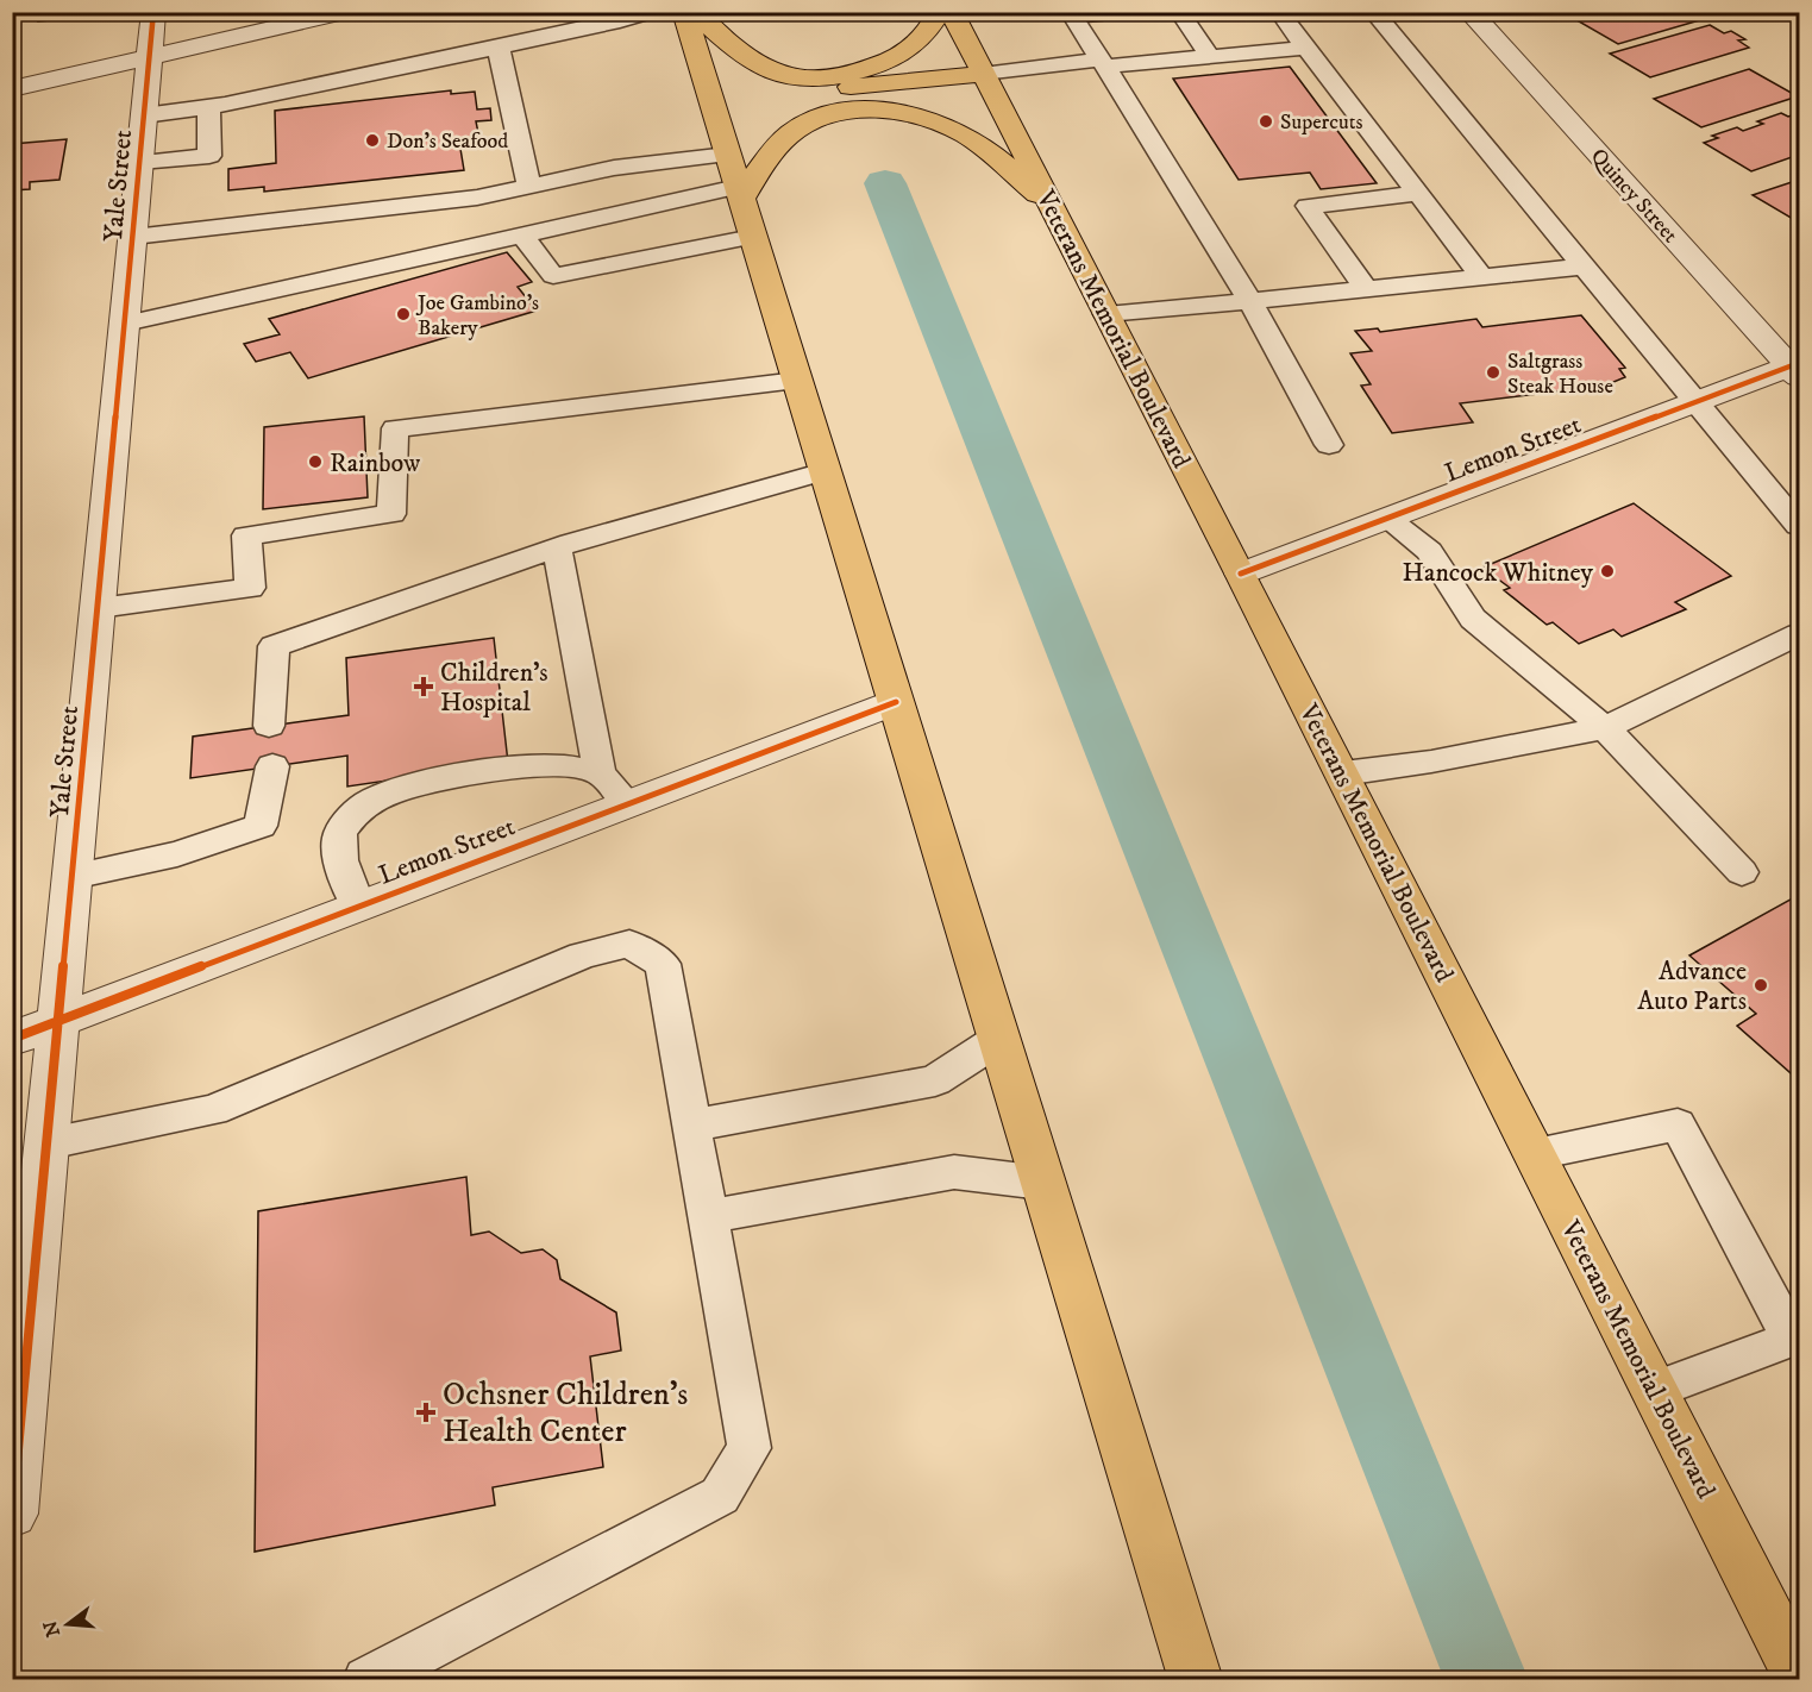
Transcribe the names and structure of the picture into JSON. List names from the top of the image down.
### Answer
{
  "streets": {
    "main road": ["Veterans Memorial Boulevard"],
    "street": ["Yale Street", "Quincy Street", "Lemon Street"]
  },
  "crossings": [
    ["Yale Street", "Lemon Street"],
    ["Quincy Street", "Lemon Street"],
    ["Veterans Memorial Boulevard", "Lemon Street"]
  ],
  "places": {
    "other": [
      "Supercuts",
      "Don's Seafood",
      "Joe Gambino's Bakery",
      "Saltgrass Steak House",
      "Rainbow",
      "Hancock Whitney",
      "Advance Auto Parts"
    ],
    "health": ["Children's Hospital", "Ochsner Children's Health Center"]
  },
  "north": "left"
}
